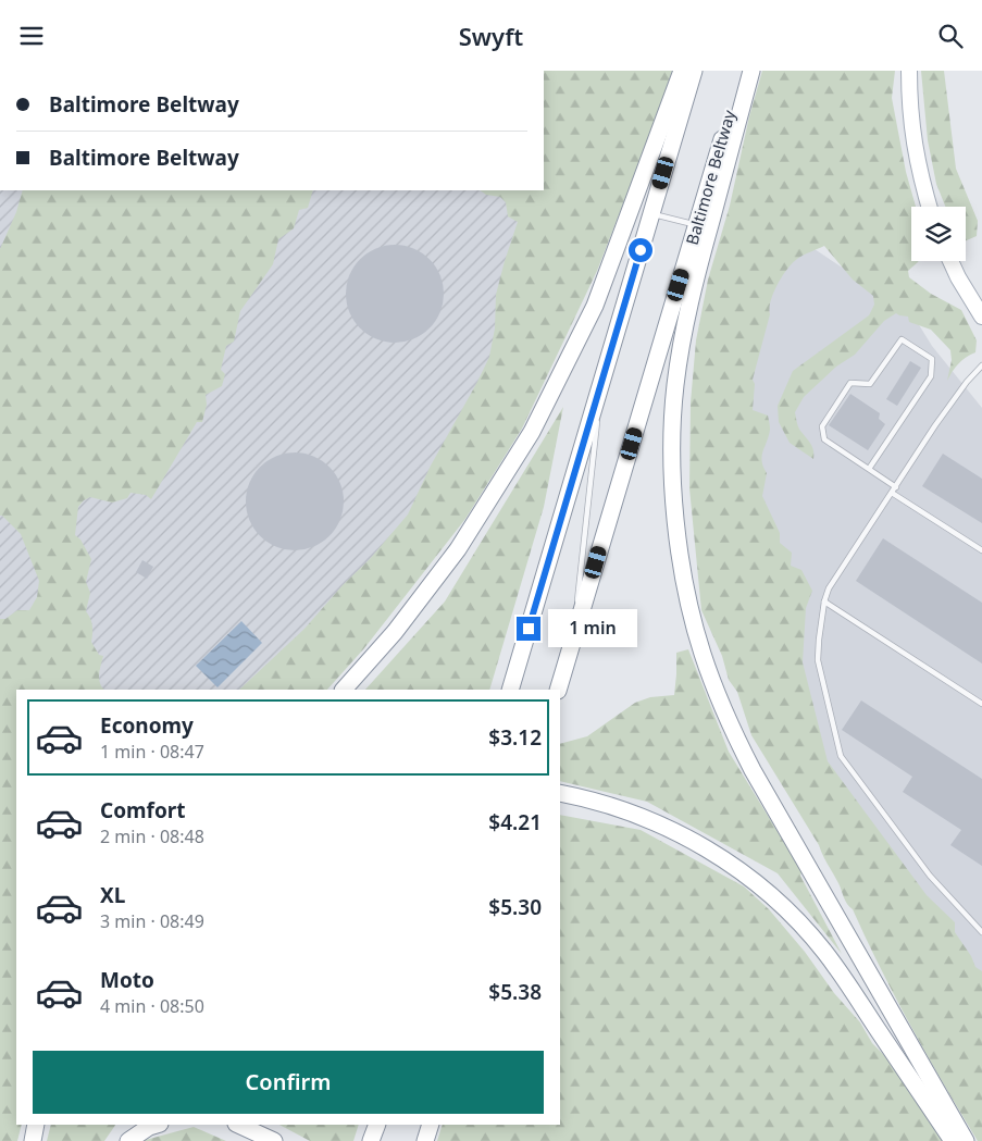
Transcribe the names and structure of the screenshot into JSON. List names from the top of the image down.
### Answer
{
  "streets": {
    "highway": ["Baltimore Beltway"]
  },
  "page": {
    "header": "Swyft",
    "banner": ["Baltimore Beltway", "Baltimore Beltway"],
    "bubble": "1 min",
    "list": [
      {
        "name": "Economy",
        "note": "1 min · 08:47",
        "value": "$3.12"
      },
      {
        "name": "Comfort",
        "note": "2 min · 08:48",
        "value": "$4.21"
      },
      {
        "name": "XL",
        "note": "3 min · 08:49",
        "value": "$5.30"
      },
      {
        "name": "Moto",
        "note": "4 min · 08:50",
        "value": "$5.38"
      }
    ],
    "buttons": "Confirm"
  }
}
